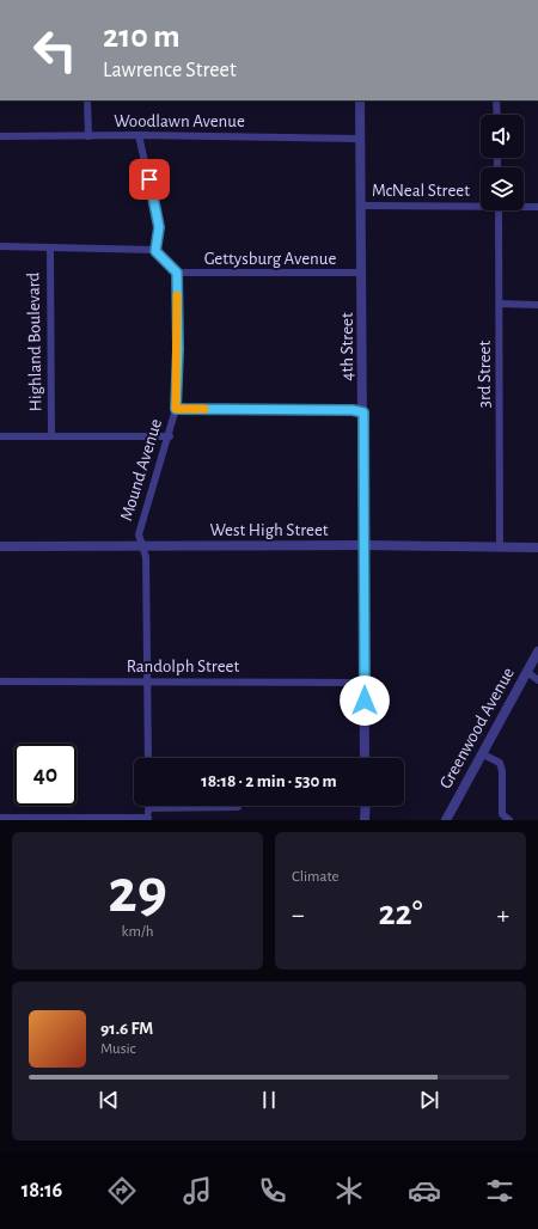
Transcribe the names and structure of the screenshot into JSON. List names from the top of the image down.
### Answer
{
  "streets": {
    "street": [
      "Woodlawn Avenue",
      "McNeal Street",
      "Gettysburg Avenue",
      "Highland Boulevard",
      "4th Street",
      "3rd Street",
      "Mound Avenue",
      "West High Street",
      "Randolph Street",
      "Greenwood Avenue"
    ]
  },
  "crossings": [
    ["Woodlawn Avenue", "4th Street"],
    ["McNeal Street", "4th Street"],
    ["Gettysburg Avenue", "4th Street"],
    ["Gettysburg Avenue", "Mound Avenue"],
    ["4th Street", "West High Street"],
    ["4th Street", "Randolph Street"],
    ["3rd Street", "West High Street"],
    ["Mound Avenue", "West High Street"],
    ["Mound Avenue", "Randolph Street"]
  ],
  "page": {
    "turn": ["210 m", "Lawrence Street"],
    "limit": "40",
    "trip": "18:18 · 2 min · 530 m",
    "tile": [
      ["29", "km/h"],
      "Climate"
    ],
    "heat": ["−", "22°", "+"],
    "song": ["91.6 FM", "Music"],
    "tabs": "18:16"
  }
}
